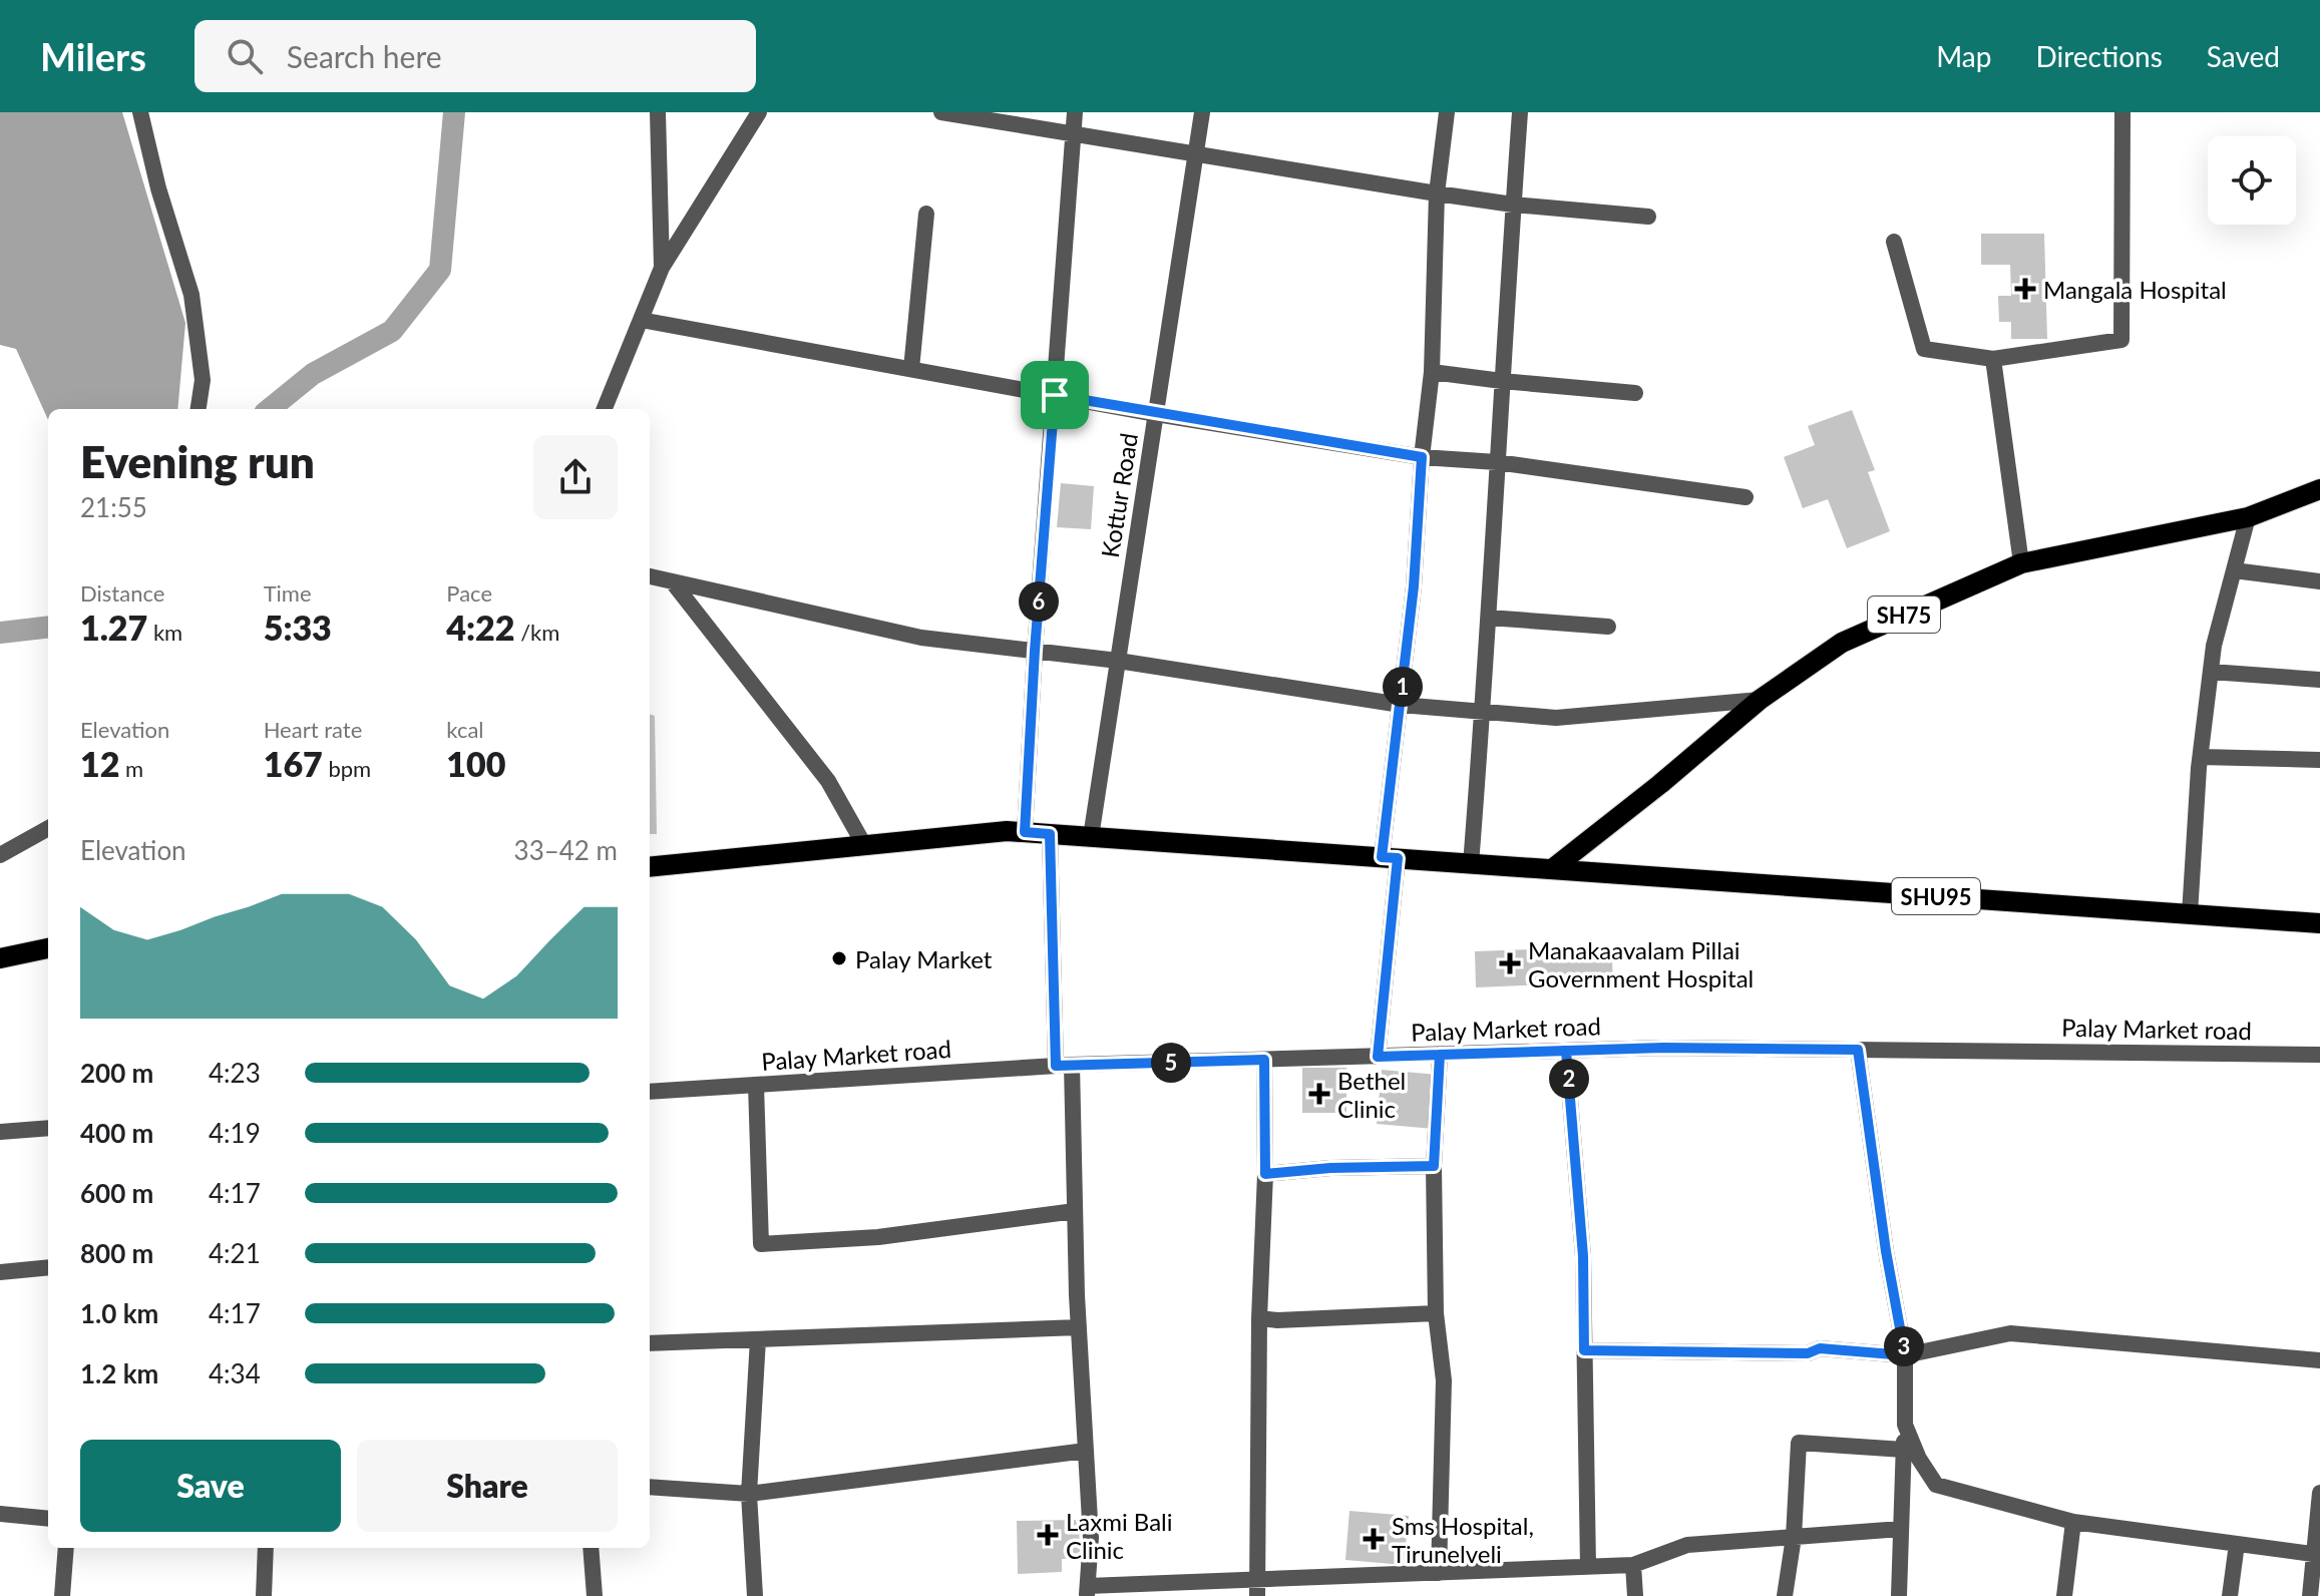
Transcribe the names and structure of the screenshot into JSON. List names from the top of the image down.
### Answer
{
  "streets": {
    "main road": ["SH75", "SHU95"],
    "street": ["Kottur Road", "Palay Market road"]
  },
  "crossings": [
    ["Kottur Road", "SHU95"],
    ["SH75", "SHU95"]
  ],
  "places": {
    "health": [
      "Mangala Hospital",
      "Manakaavalam Pillai Government Hospital",
      "Bethel Clinic",
      "Laxmi Bali Clinic",
      "Sms Hospital, Tirunelveli"
    ],
    "other": ["Palay Market"]
  },
  "page": {
    "header": "Milers",
    "search": "Search here",
    "nav": ["Map", "Directions", "Saved"],
    "heading": ["Evening run", "21:55"],
    "stats": [
      ["Distance", "1.27 km"],
      ["Time", "5:33"],
      ["Pace", "4:22 /km"],
      ["Elevation", "12 m"],
      ["Heart rate", "167 bpm"],
      ["kcal", "100"]
    ],
    "pins": [
      "6",
      "1",
      "5",
      "2",
      "3"
    ],
    "chart": ["Elevation", "33–42 m"],
    "list": [
      {
        "name": "200 m",
        "note": "4:23"
      },
      {
        "name": "400 m",
        "note": "4:19"
      },
      {
        "name": "600 m",
        "note": "4:17"
      },
      {
        "name": "800 m",
        "note": "4:21"
      },
      {
        "name": "1.0 km",
        "note": "4:17"
      },
      {
        "name": "1.2 km",
        "note": "4:34"
      }
    ],
    "buttons": ["Save", "Share"]
  }
}
